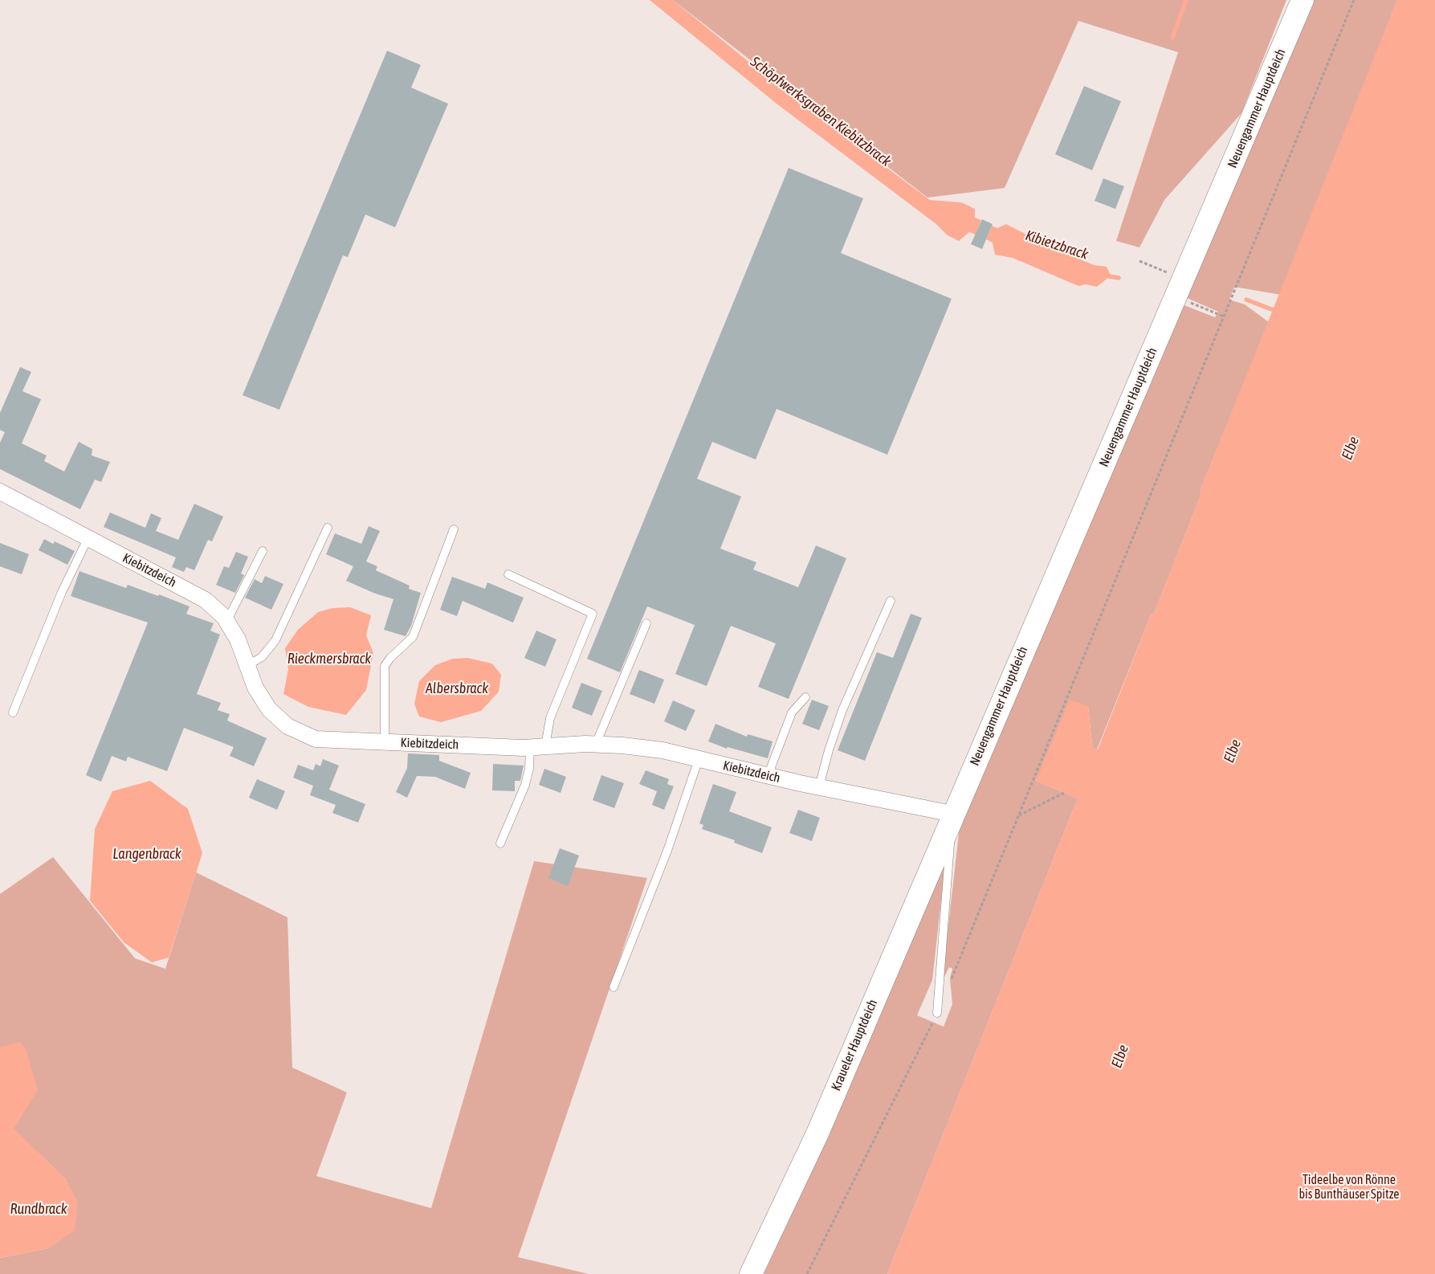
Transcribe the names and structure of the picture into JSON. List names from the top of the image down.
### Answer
{
  "streets": {
    "street": ["Neuengammer Hauptdeich", "Kiebitzdeich", "Kraueler Hauptdeich"]
  },
  "crossings": [
    ["Neuengammer Hauptdeich", "Kiebitzdeich"],
    ["Neuengammer Hauptdeich", "Kraueler Hauptdeich"],
    ["Kiebitzdeich", "Kraueler Hauptdeich"]
  ],
  "water": [
    "Schöpfwerksgraben Kiebitzbrack",
    "Kibietzbrack",
    "Elbe",
    "Rieckmersbrack",
    "Albersbrack",
    "Langenbrack",
    "Rundbrack"
  ],
  "parks": ["Tideelbe von Rönne bis Bunthäuser Spitze"]
}
